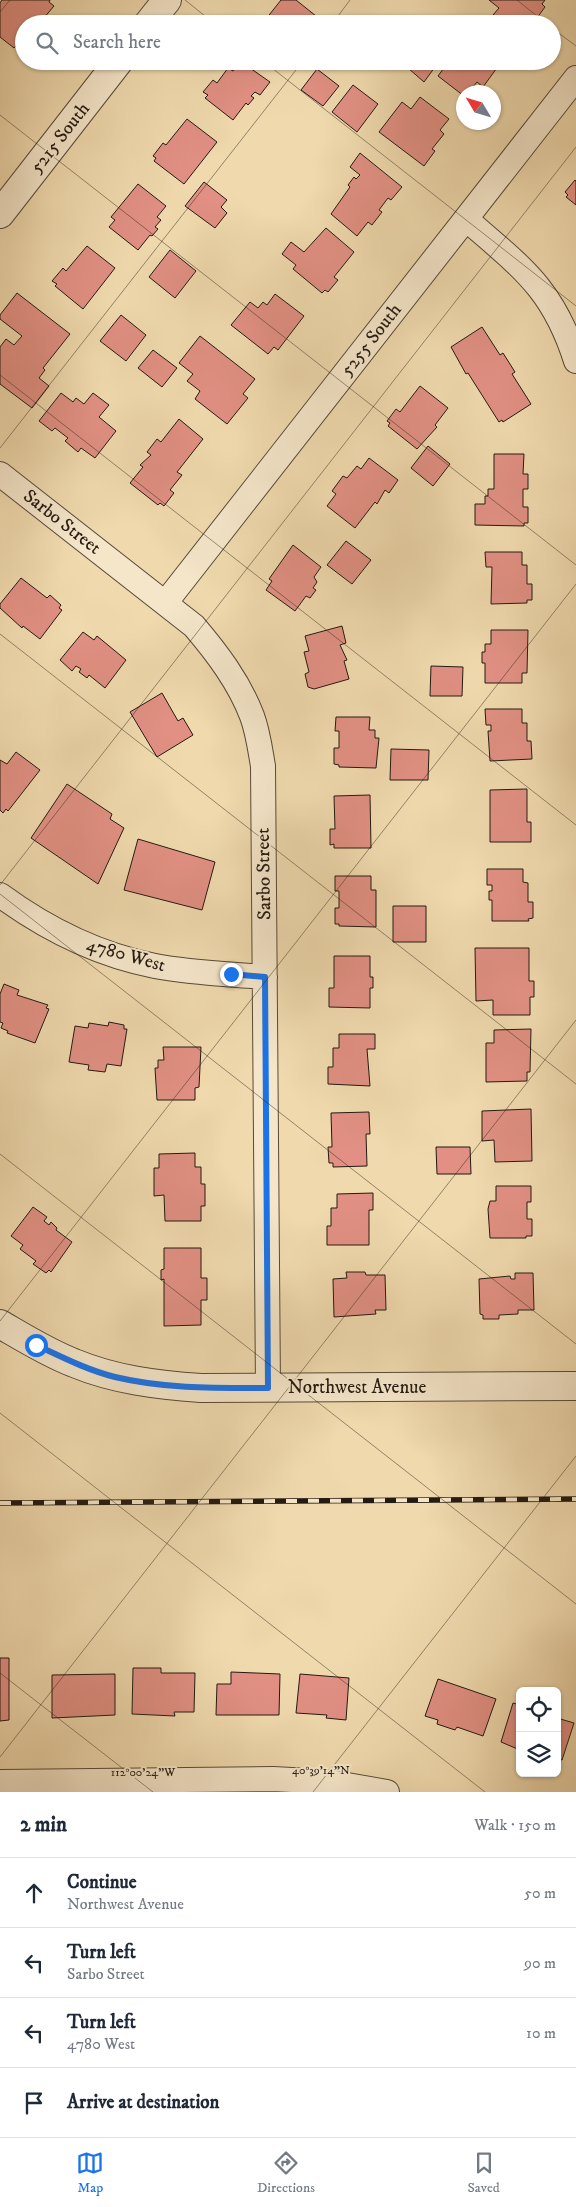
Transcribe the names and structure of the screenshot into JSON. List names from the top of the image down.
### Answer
{
  "streets": {
    "street": [
      "5215 South",
      "5255 South",
      "Sarbo Street",
      "4780 West",
      "Northwest Avenue"
    ]
  },
  "crossings": [
    ["5255 South", "Sarbo Street"],
    ["Sarbo Street", "4780 West"],
    ["Sarbo Street", "Northwest Avenue"]
  ],
  "north": "top left",
  "page": {
    "search": "Search here",
    "heading": ["2 min", "Walk · 150 m"],
    "list": [
      ["Continue", "Northwest Avenue", "50 m"],
      ["Turn left", "Sarbo Street", "90 m"],
      ["Turn left", "4780 West", "10 m"],
      "Arrive at destination"
    ],
    "nav": ["Map", "Directions", "Saved"]
  },
  "coordinates": ["40°39'14\"N", "112°00'24\"W"]
}
